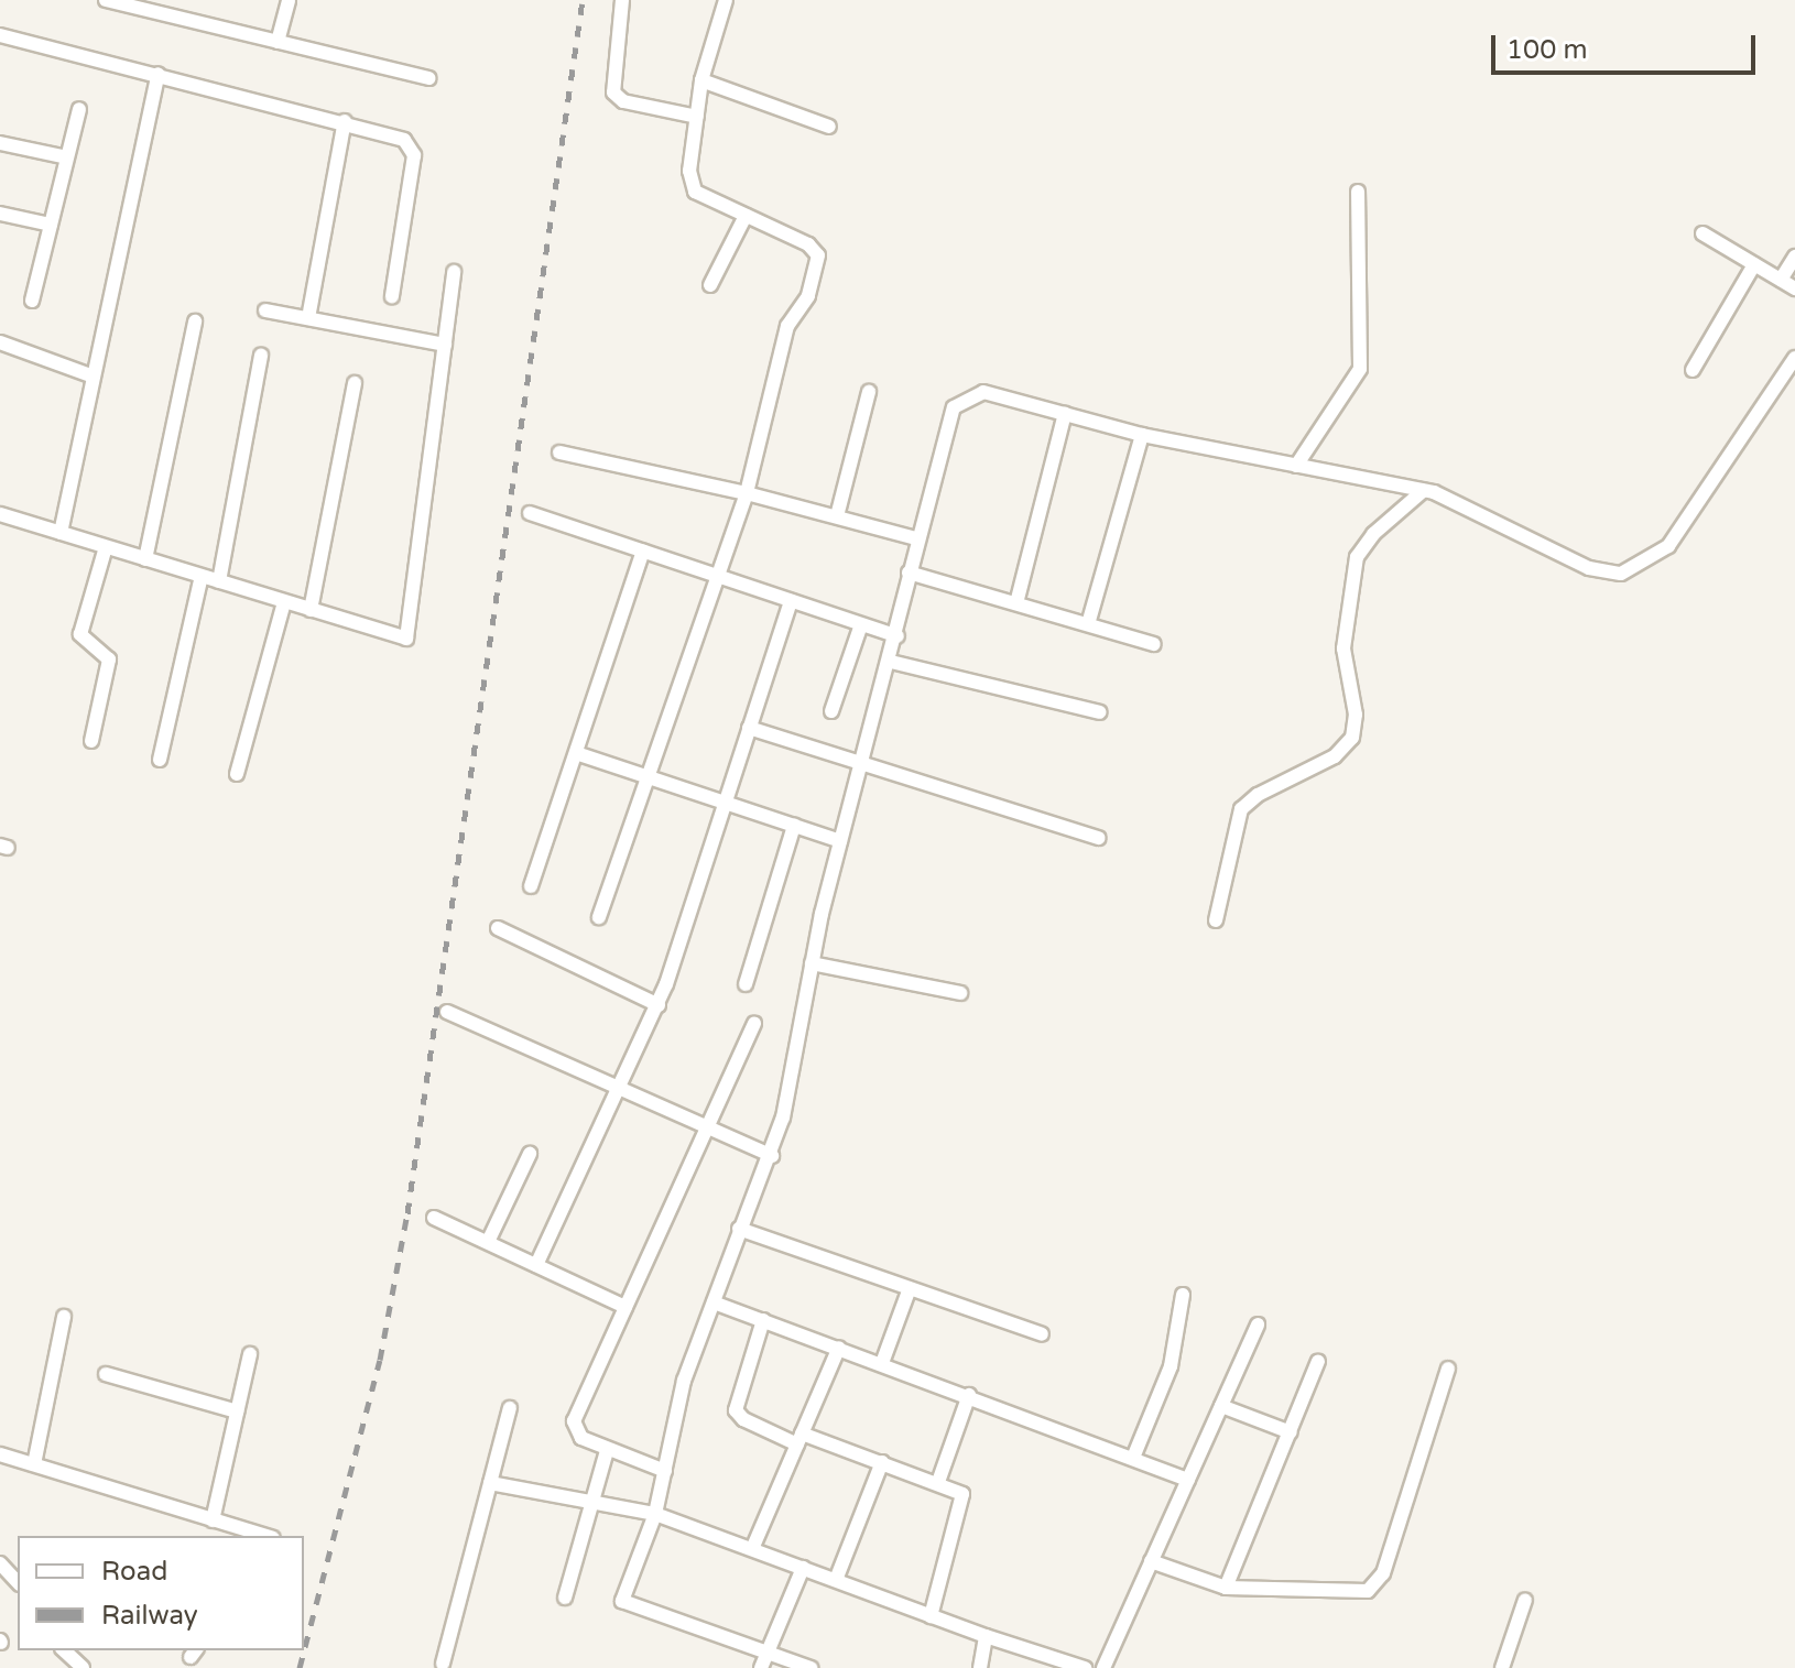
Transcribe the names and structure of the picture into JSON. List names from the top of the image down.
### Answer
{
  "legend": ["Road", "Railway"],
  "scale_bar": "100 m"
}
